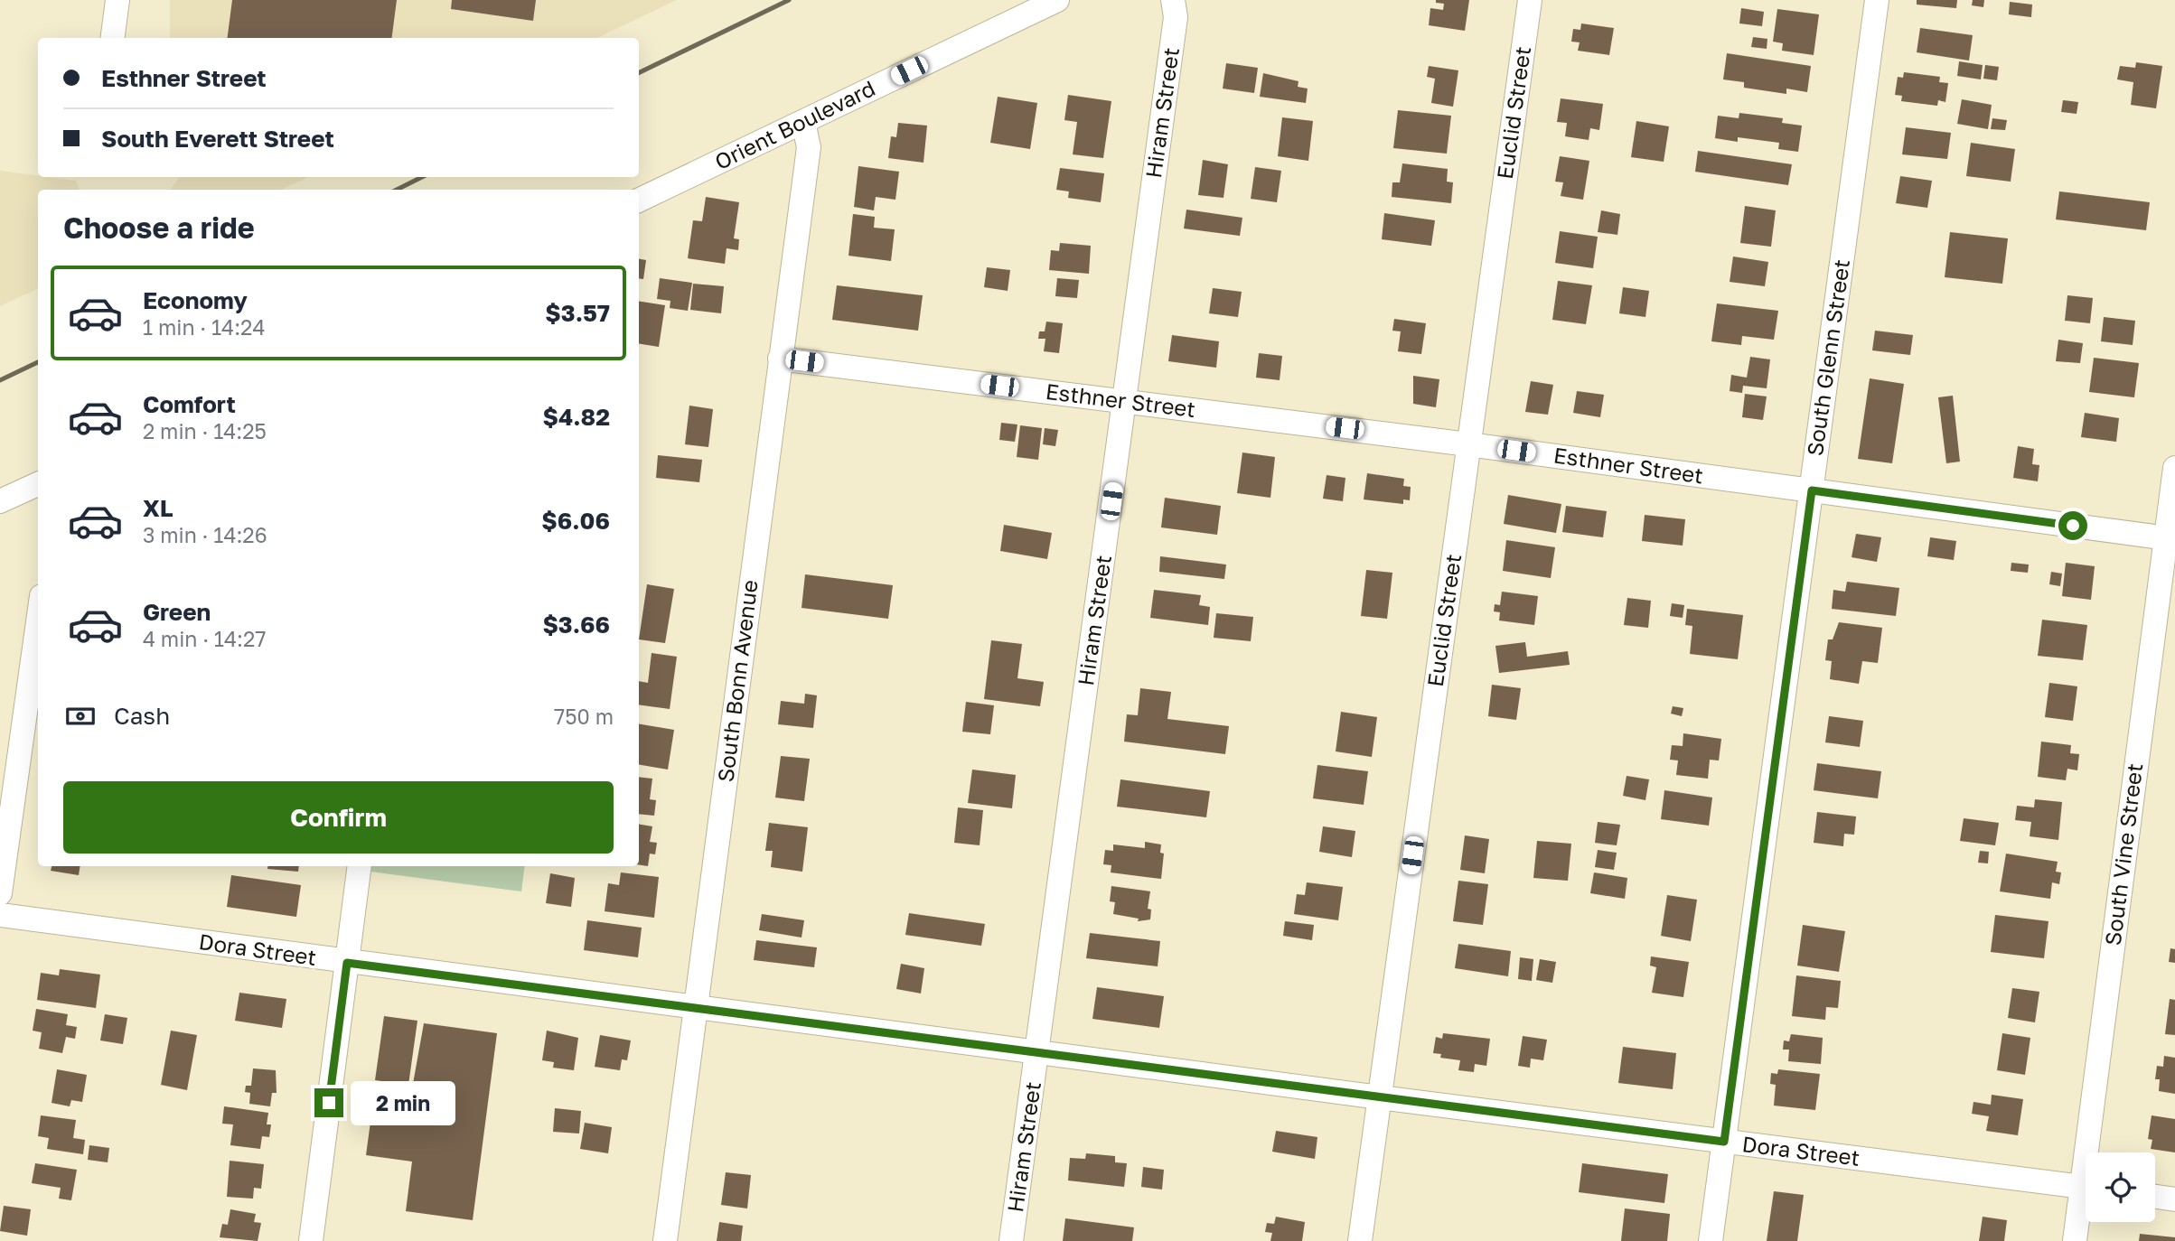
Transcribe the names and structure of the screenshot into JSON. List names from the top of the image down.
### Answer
{
  "streets": {
    "street": [
      "Hiram Street",
      "Euclid Street",
      "Orient Boulevard",
      "South Glenn Street",
      "Esthner Street",
      "South Bonn Avenue",
      "South Vine Street",
      "Dora Street"
    ]
  },
  "crossings": [
    ["Hiram Street", "Esthner Street"],
    ["Hiram Street", "Dora Street"],
    ["Euclid Street", "Esthner Street"],
    ["Euclid Street", "Dora Street"],
    ["Orient Boulevard", "South Bonn Avenue"],
    ["South Glenn Street", "Esthner Street"],
    ["South Glenn Street", "Dora Street"],
    ["Esthner Street", "South Bonn Avenue"],
    ["Esthner Street", "South Vine Street"],
    ["South Bonn Avenue", "Dora Street"]
  ],
  "page": {
    "banner": ["Esthner Street", "South Everett Street"],
    "heading": "Choose a ride",
    "list": [
      {
        "name": "Economy",
        "note": "1 min · 14:24",
        "value": "$3.57"
      },
      {
        "name": "Comfort",
        "note": "2 min · 14:25",
        "value": "$4.82"
      },
      {
        "name": "XL",
        "note": "3 min · 14:26",
        "value": "$6.06"
      },
      {
        "name": "Green",
        "note": "4 min · 14:27",
        "value": "$3.66"
      }
    ],
    "pay": ["Cash", "750 m"],
    "buttons": "Confirm",
    "bubble": "2 min"
  }
}
